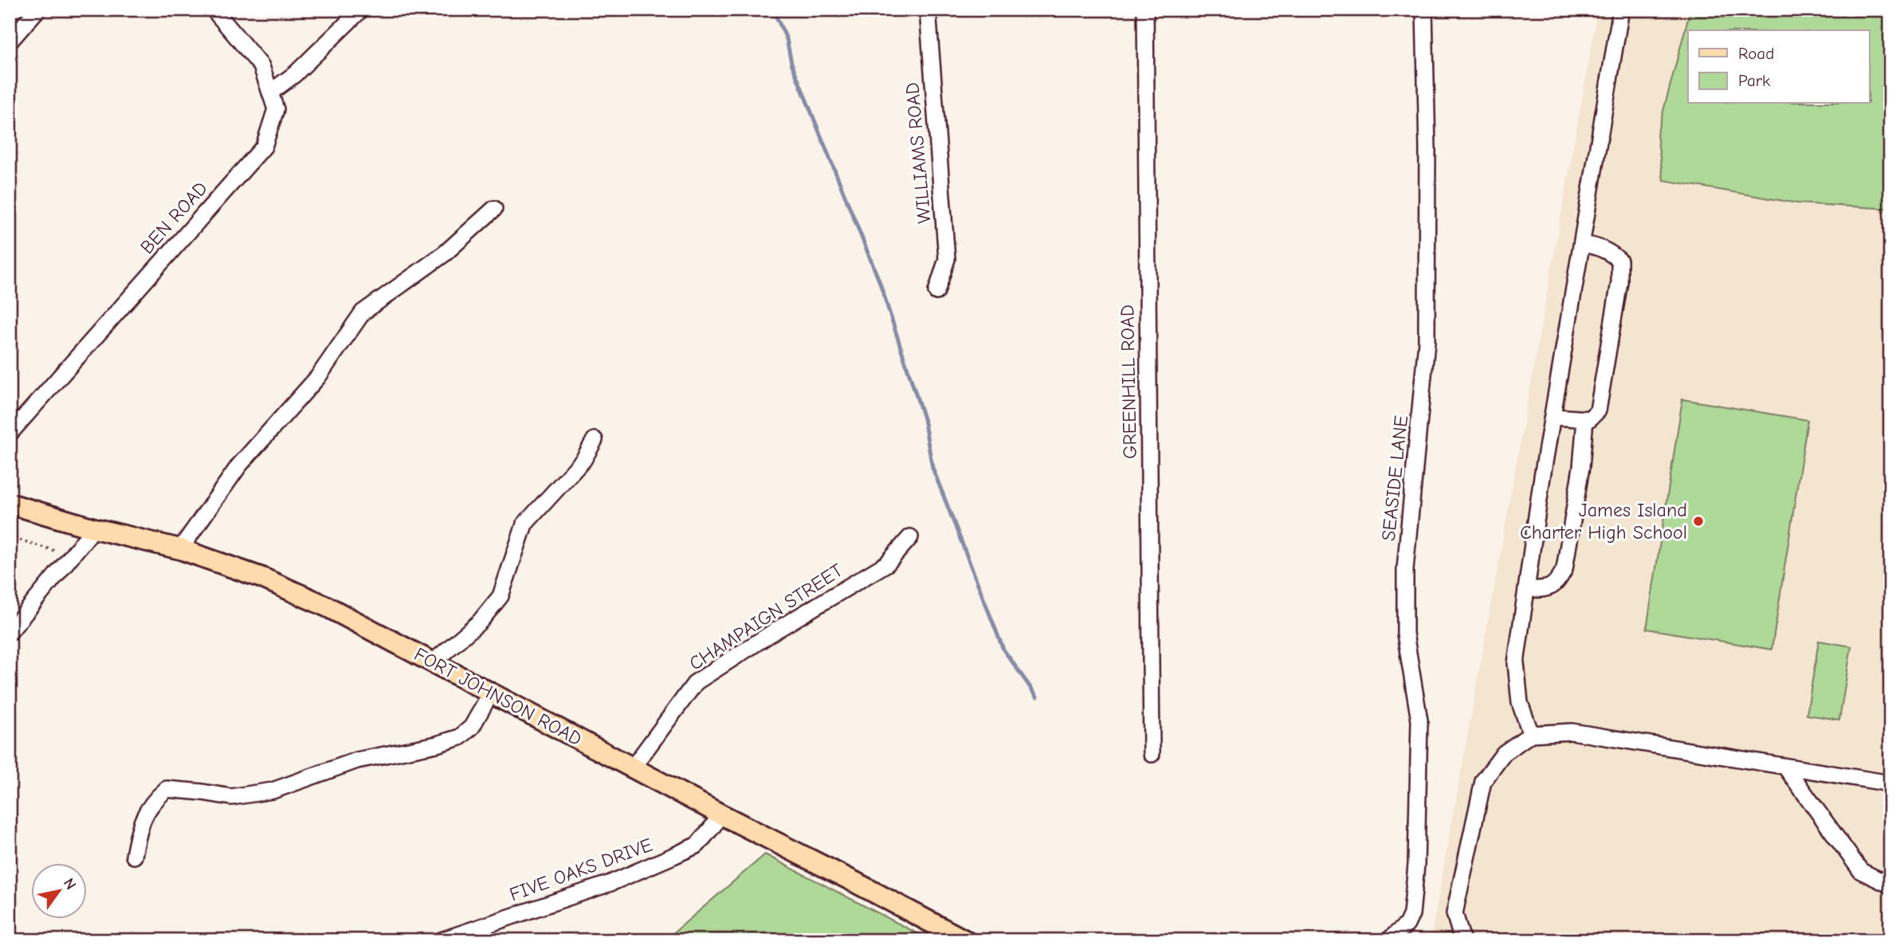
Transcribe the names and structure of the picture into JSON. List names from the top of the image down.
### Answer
{
  "streets": {
    "main road": ["FORT JOHNSON ROAD"],
    "street": [
      "WILLIAMS ROAD",
      "BEN ROAD",
      "GREENHILL ROAD",
      "SEASIDE LANE",
      "CHAMPAIGN STREET",
      "FIVE OAKS DRIVE"
    ]
  },
  "crossings": [
    ["CHAMPAIGN STREET", "FORT JOHNSON ROAD"],
    ["FORT JOHNSON ROAD", "FIVE OAKS DRIVE"]
  ],
  "places": ["James Island Charter High School"],
  "legend": ["Road", "Park"],
  "north": "top right"
}
